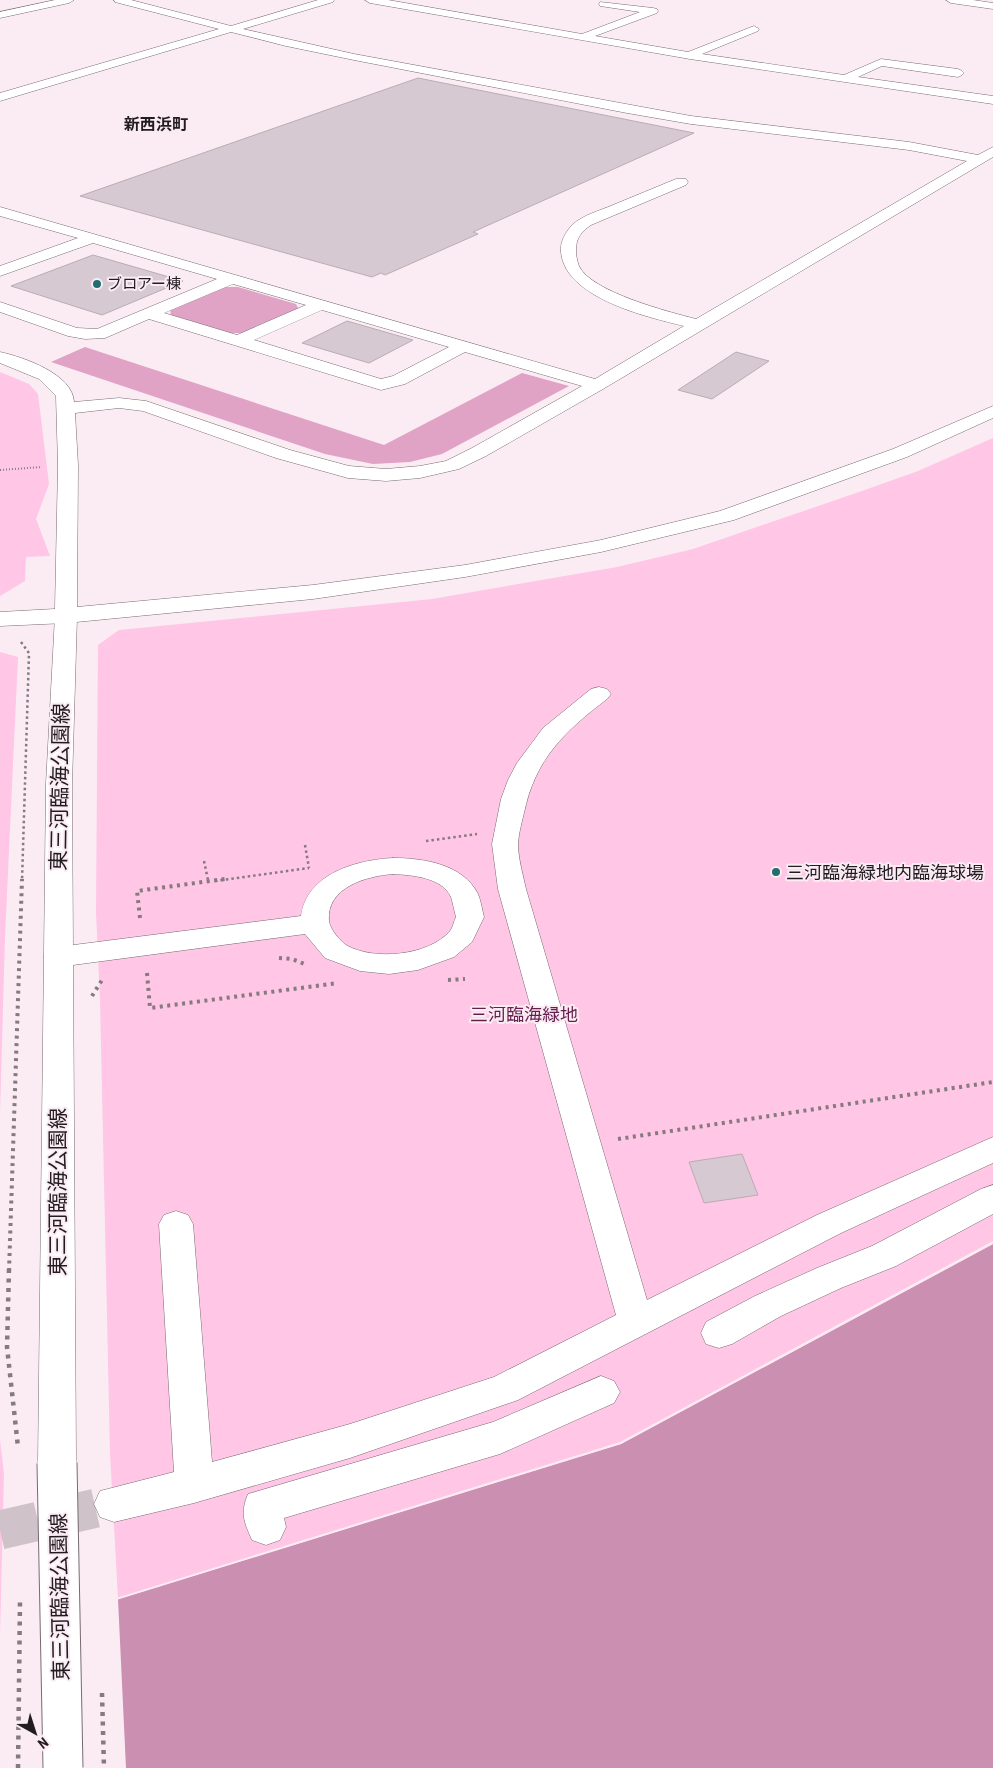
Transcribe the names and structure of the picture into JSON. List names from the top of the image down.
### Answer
{
  "streets": {
    "street": ["東三河臨海公園線"]
  },
  "districts": ["新西浜町"],
  "parks": ["三河臨海緑地"],
  "places": ["ブロアー棟", "三河臨海緑地内臨海球場"],
  "north": "bottom right"
}
